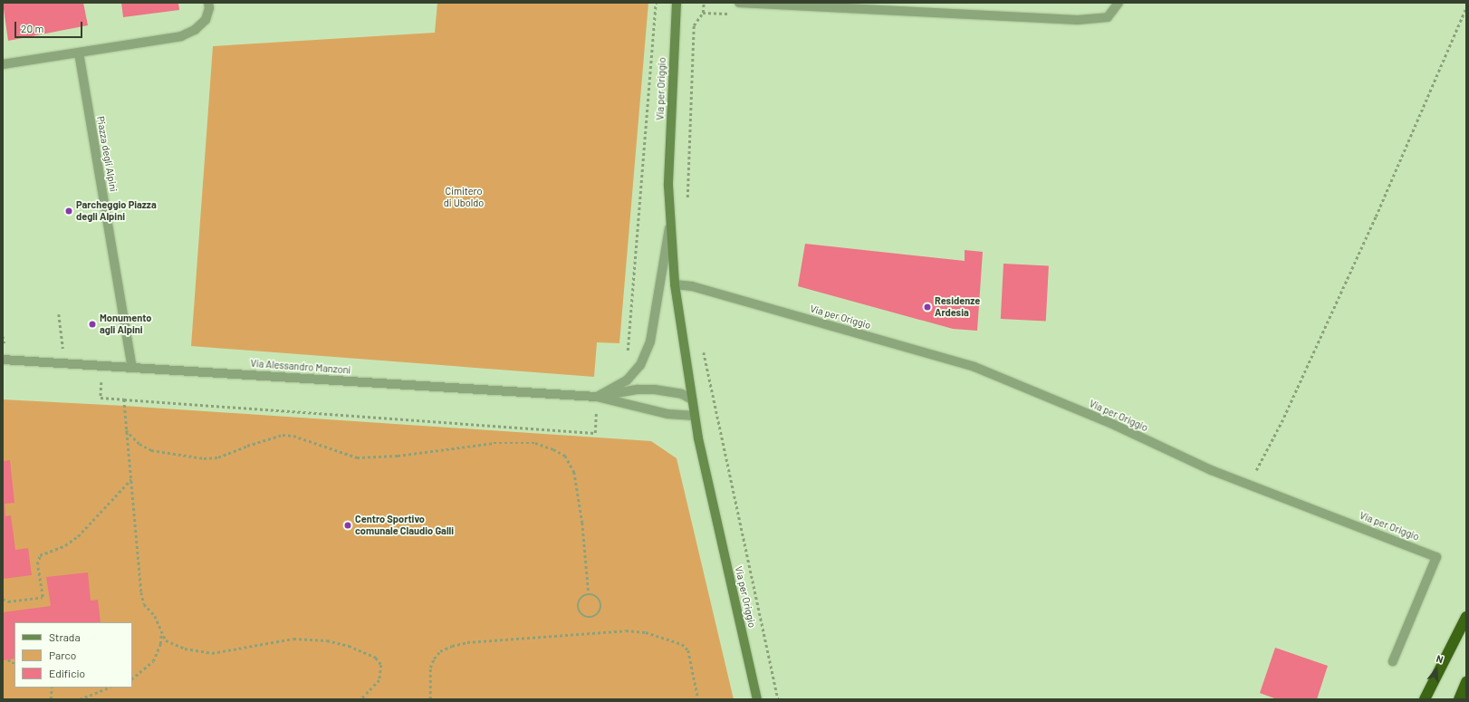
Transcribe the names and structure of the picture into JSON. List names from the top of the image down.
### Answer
{
  "streets": {
    "street": ["Via per Origgio", "Piazza degli Alpini", "Via Alessandro Manzoni"]
  },
  "crossings": [
    ["Via per Origgio", "Via Alessandro Manzoni"],
    ["Piazza degli Alpini", "Via Alessandro Manzoni"]
  ],
  "parks": ["Cimitero di Uboldo"],
  "places": [
    "Parcheggio Piazza degli Alpini",
    "Residenze Ardesia",
    "Monumento agli Alpini",
    "Centro Sportivo comunale Claudio Galli"
  ],
  "legend": ["Strada", "Parco", "Edificio"],
  "scale_bar": "20 m",
  "north": "top"
}
